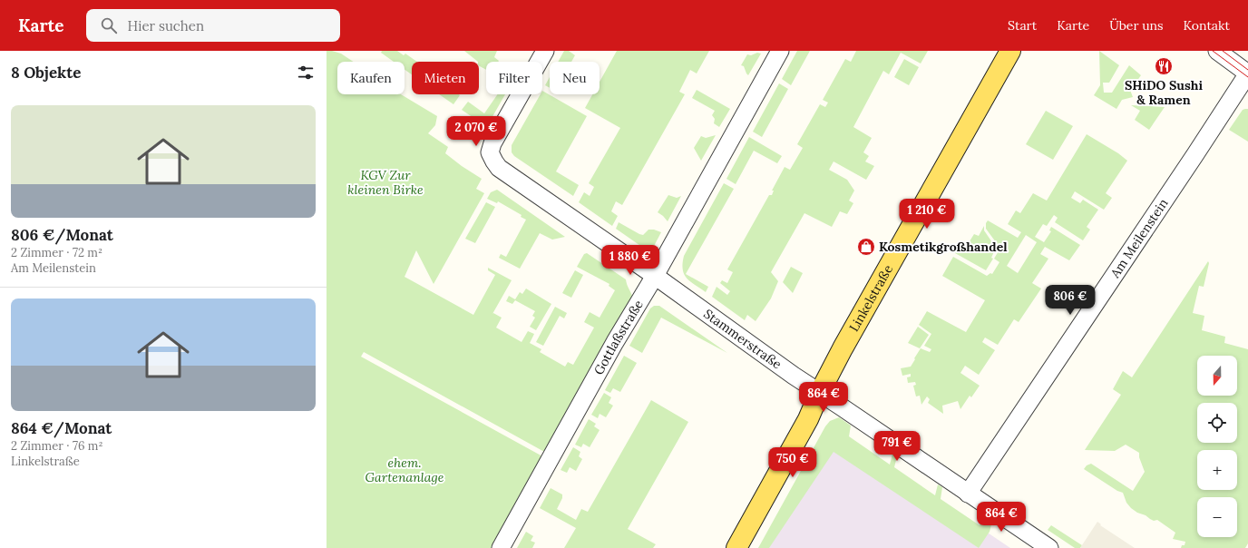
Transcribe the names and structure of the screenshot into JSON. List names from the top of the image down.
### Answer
{
  "streets": {
    "main road": ["Linkelstraße"],
    "street": ["Am Meilenstein", "Gottlaßstraße", "Stammerstraße"]
  },
  "crossings": [
    ["Am Meilenstein", "Stammerstraße"],
    ["Linkelstraße", "Stammerstraße"],
    ["Gottlaßstraße", "Stammerstraße"]
  ],
  "parks": ["KGV Zur kleinen Birke", "ehem. Gartenanlage"],
  "places": {
    "restaurant": ["SHiDO Sushi & Ramen"],
    "shop": ["Kosmetikgroßhandel"]
  },
  "north": "bottom",
  "page": {
    "header": "Karte",
    "search": "Hier suchen",
    "nav": [
      "Start",
      "Karte",
      "Über uns",
      "Kontakt"
    ],
    "heading": "8 Objekte",
    "chip": [
      "Kaufen",
      "Mieten",
      "Filter",
      "Neu"
    ],
    "list": [
      {
        "name": "806 €/Monat",
        "note": "2 Zimmer · 72 m² · Am Meilenstein"
      },
      {
        "name": "864 €/Monat",
        "note": "2 Zimmer · 76 m² · Linkelstraße"
      }
    ],
    "price": [
      "2 070 €",
      "1 210 €",
      "1 880 €",
      "806 €",
      "864 €",
      "791 €",
      "750 €",
      "864 €"
    ],
    "map_buttons": ["+", "−"]
  }
}
